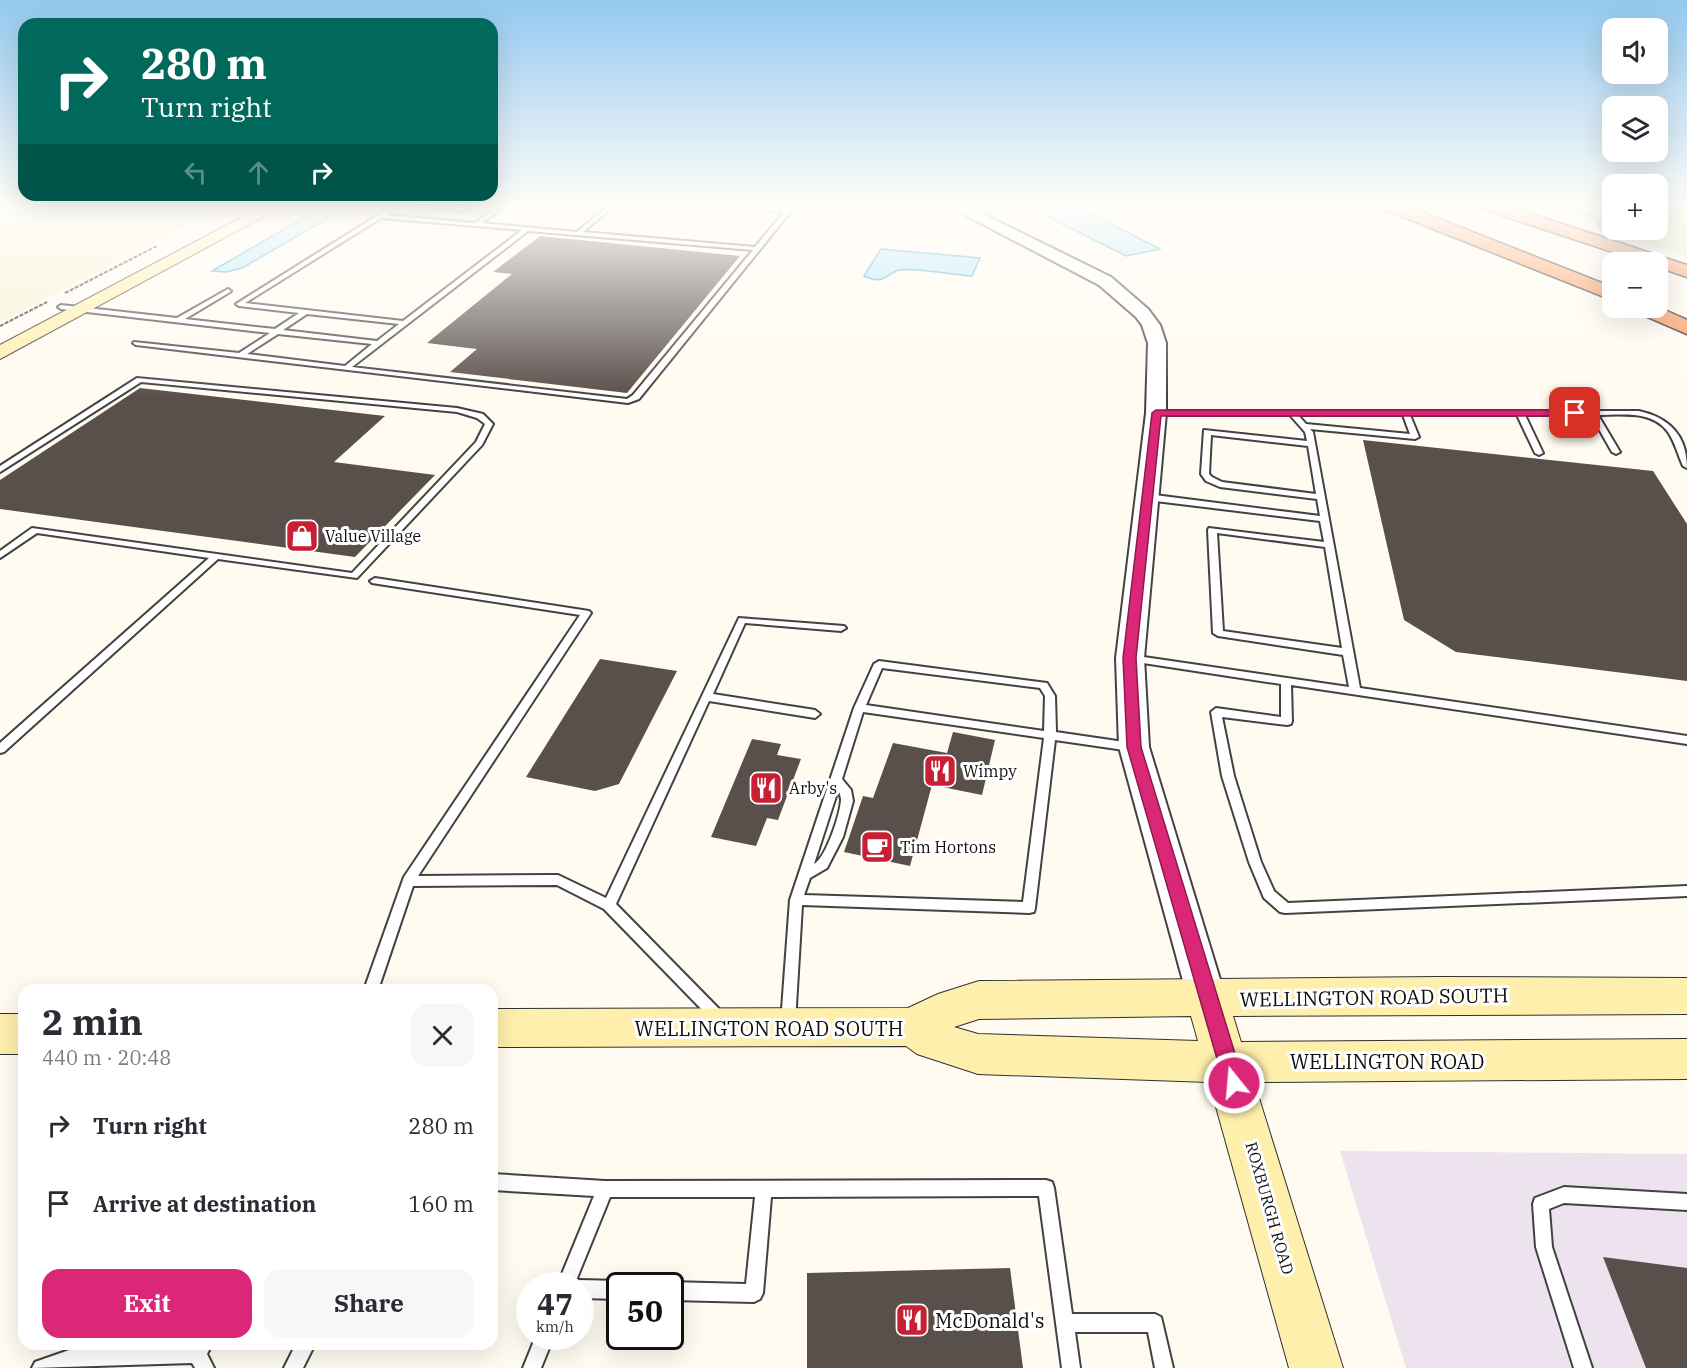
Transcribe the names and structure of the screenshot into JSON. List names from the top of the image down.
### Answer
{
  "streets": {
    "main road": ["WELLINGTON ROAD SOUTH", "WELLINGTON ROAD", "ROXBURGH ROAD"]
  },
  "crossings": [
    ["WELLINGTON ROAD SOUTH", "WELLINGTON ROAD"],
    ["WELLINGTON ROAD SOUTH", "ROXBURGH ROAD"],
    ["WELLINGTON ROAD", "ROXBURGH ROAD"]
  ],
  "places": {
    "shop": ["Value Village"],
    "restaurant": ["Wimpy", "Arby's", "McDonald's"],
    "cafe": ["Tim Hortons"]
  },
  "page": {
    "map_buttons": ["+", "−"],
    "turn": ["280 m", "Turn right"],
    "heading": ["2 min", "440 m · 20:48"],
    "list": [
      {
        "name": "Turn right",
        "value": "280 m"
      },
      {
        "name": "Arrive at destination",
        "value": "160 m"
      }
    ],
    "buttons": ["Exit", "Share"],
    "speed": "47 km/h",
    "limit": "50"
  }
}
